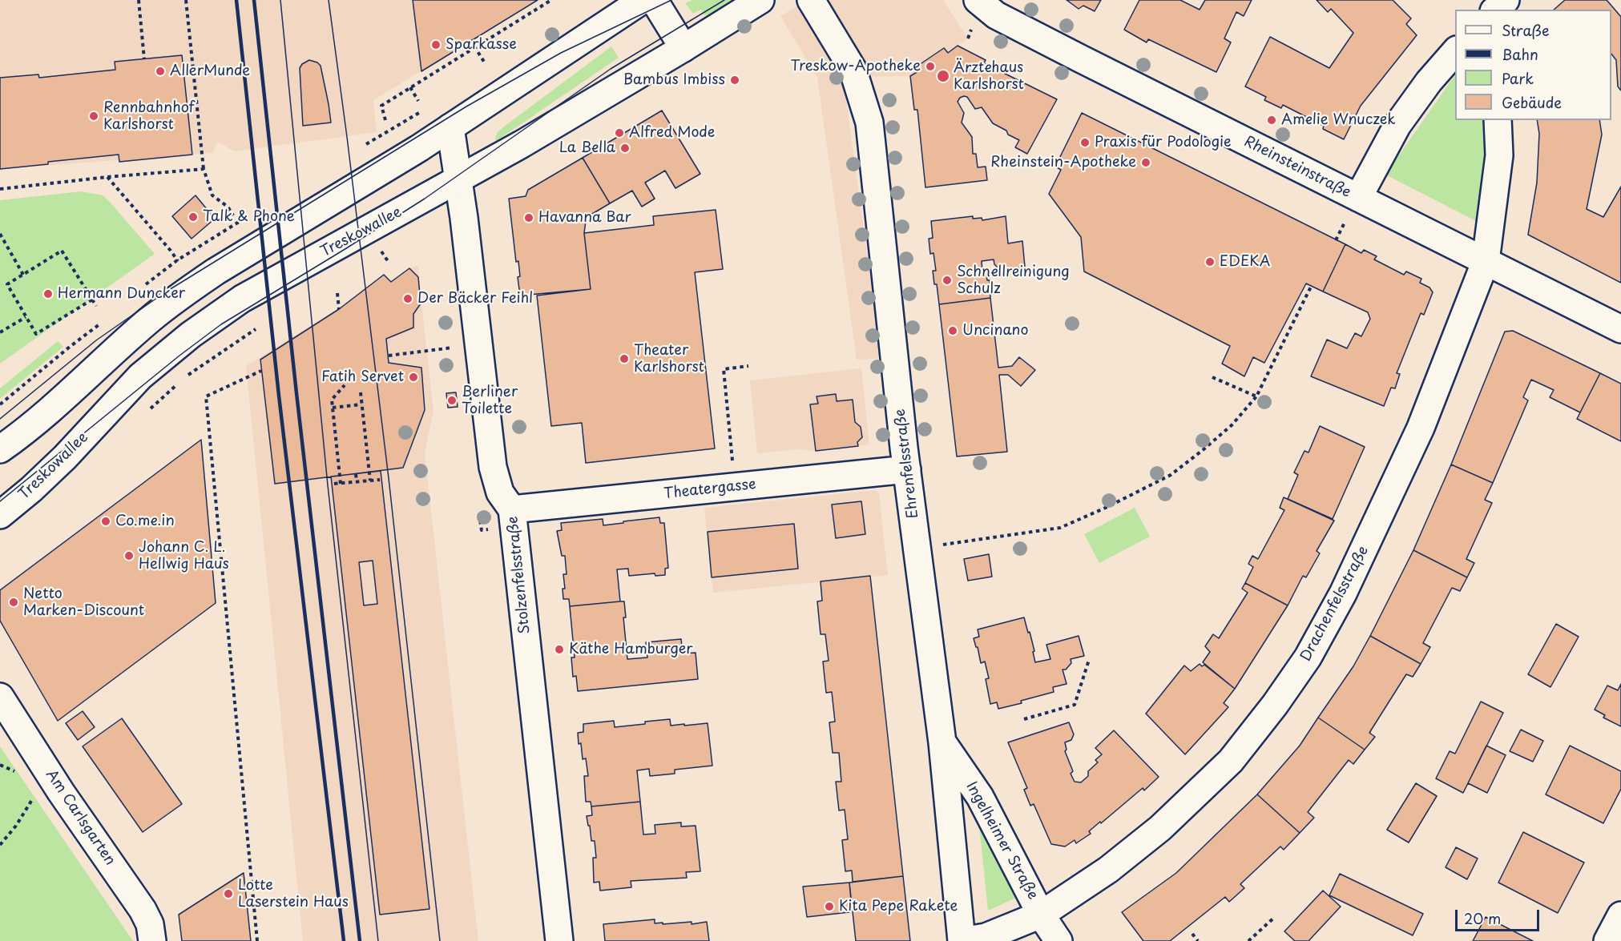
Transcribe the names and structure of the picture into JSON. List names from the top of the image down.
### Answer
{
  "streets": {
    "street": [
      "Rheinsteinstraße",
      "Treskowallee",
      "Ehrenfelsstraße",
      "Theatergasse",
      "Stolzenfelsstraße",
      "Drachenfelsstraße",
      "Am Carlsgarten",
      "Ingelheimer Straße"
    ]
  },
  "crossings": [
    ["Rheinsteinstraße", "Drachenfelsstraße"],
    ["Treskowallee", "Stolzenfelsstraße"],
    ["Ehrenfelsstraße", "Theatergasse"],
    ["Ehrenfelsstraße", "Drachenfelsstraße"],
    ["Ehrenfelsstraße", "Ingelheimer Straße"],
    ["Theatergasse", "Stolzenfelsstraße"],
    ["Drachenfelsstraße", "Ingelheimer Straße"]
  ],
  "places": [
    "Sparkasse",
    "Treskow-Apotheke",
    "AllerMunde",
    "Ärztehaus Karlshorst",
    "Bambus Imbiss",
    "Rennbahnhof Karlshorst",
    "Amelie Wnuczek",
    "Alfred Mode",
    "Praxis für Podologie",
    "La Bella",
    "Rheinstein-Apotheke",
    "Talk & Phone",
    "Havanna Bar",
    "EDEKA",
    "Schnellreinigung Schulz",
    "Hermann Duncker",
    "Der Bäcker Feihl",
    "Uncinano",
    "Theater Karlshorst",
    "Fatih Servet",
    "Berliner Toilette",
    "Co.me.in",
    "Johann C. L. Hellwig Haus",
    "Netto Marken-Discount",
    "Käthe Hamburger",
    "Lotte Laserstein Haus",
    "Kita Pepe Rakete"
  ],
  "legend": [
    "Straße",
    "Bahn",
    "Park",
    "Gebäude"
  ],
  "scale_bar": "20 m"
}
